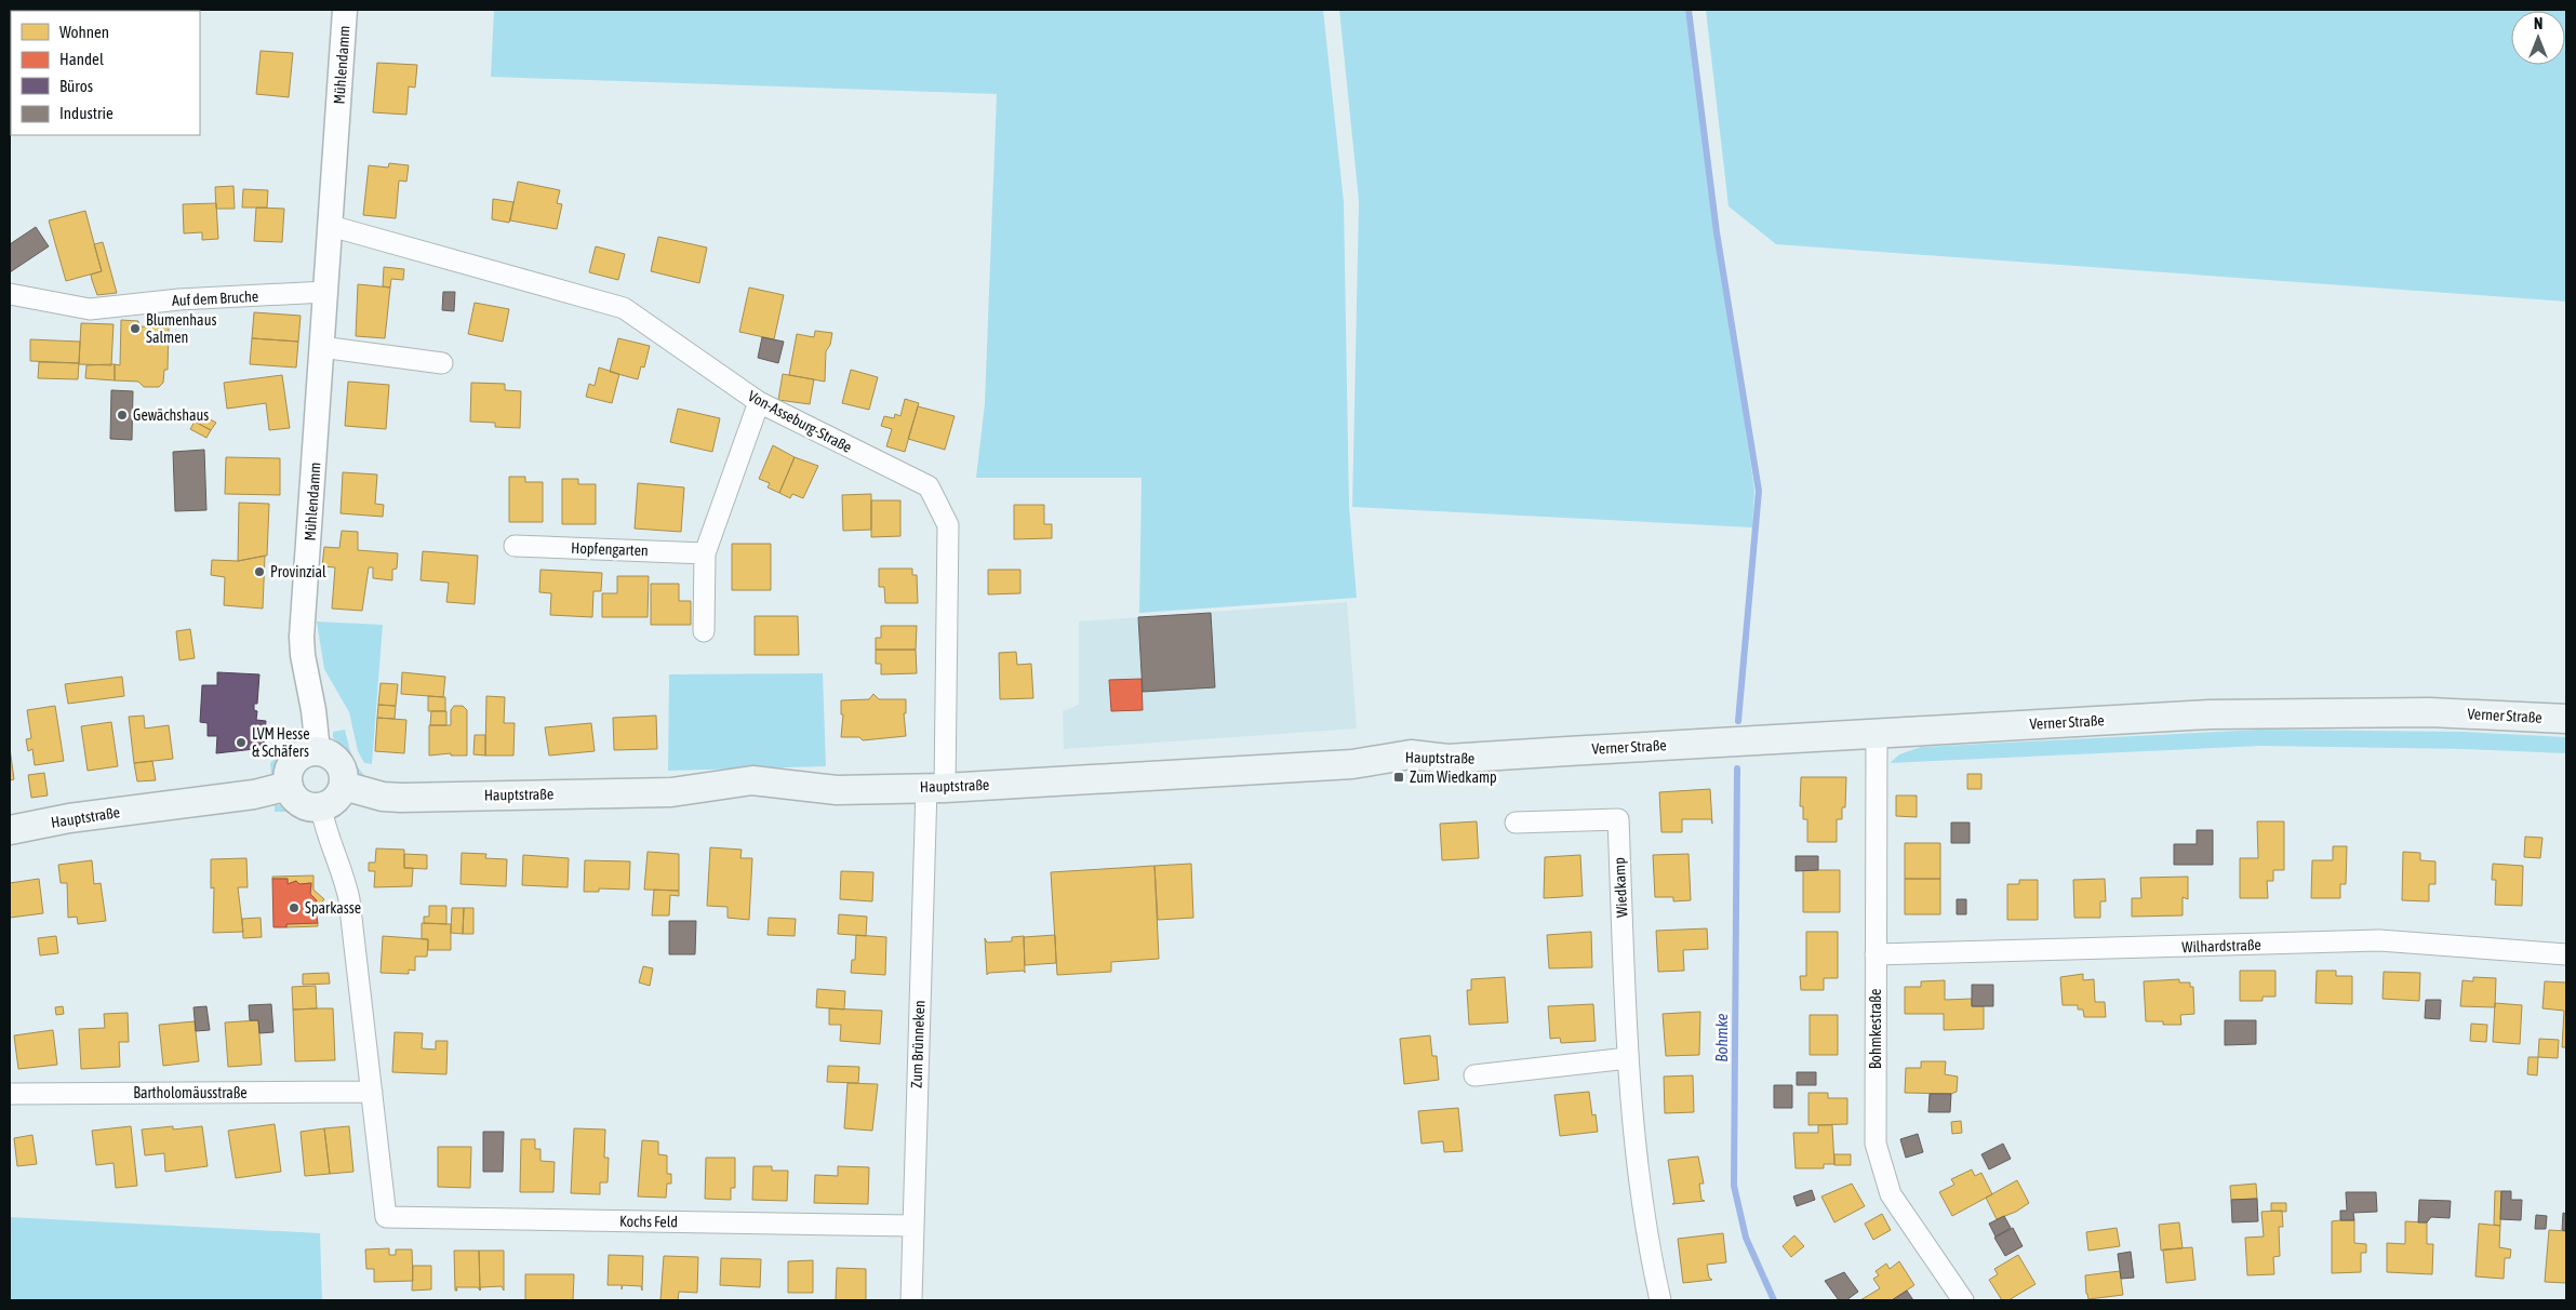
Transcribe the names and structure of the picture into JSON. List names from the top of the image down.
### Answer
{
  "streets": {
    "main road": ["Verner Straße", "Hauptstraße"],
    "street": [
      "Mühlendamm",
      "Auf dem Bruche",
      "Von-Asseburg-Straße",
      "Hopfengarten",
      "Wiedkamp",
      "Wilhardstraße",
      "Bohmkestraße",
      "Zum Brünneken",
      "Bartholomäusstraße",
      "Kochs Feld"
    ]
  },
  "crossings": [
    ["Mühlendamm", "Auf dem Bruche"],
    ["Mühlendamm", "Von-Asseburg-Straße"],
    ["Mühlendamm", "Hauptstraße"],
    ["Von-Asseburg-Straße", "Hauptstraße"],
    ["Von-Asseburg-Straße", "Zum Brünneken"],
    ["Verner Straße", "Hauptstraße"],
    ["Verner Straße", "Bohmkestraße"],
    ["Hauptstraße", "Zum Brünneken"],
    ["Wilhardstraße", "Bohmkestraße"],
    ["Zum Brünneken", "Kochs Feld"],
    ["Bartholomäusstraße", "Kochs Feld"]
  ],
  "water": ["Bohmke"],
  "places": {
    "other": [
      "Blumenhaus Salmen",
      "Gewächshaus",
      "Provinzial",
      "LVM Hesse & Schäfers",
      "Sparkasse"
    ],
    "transit": ["Zum Wiedkamp"]
  },
  "legend": [
    "Wohnen",
    "Handel",
    "Büros",
    "Industrie"
  ],
  "north": "top"
}
